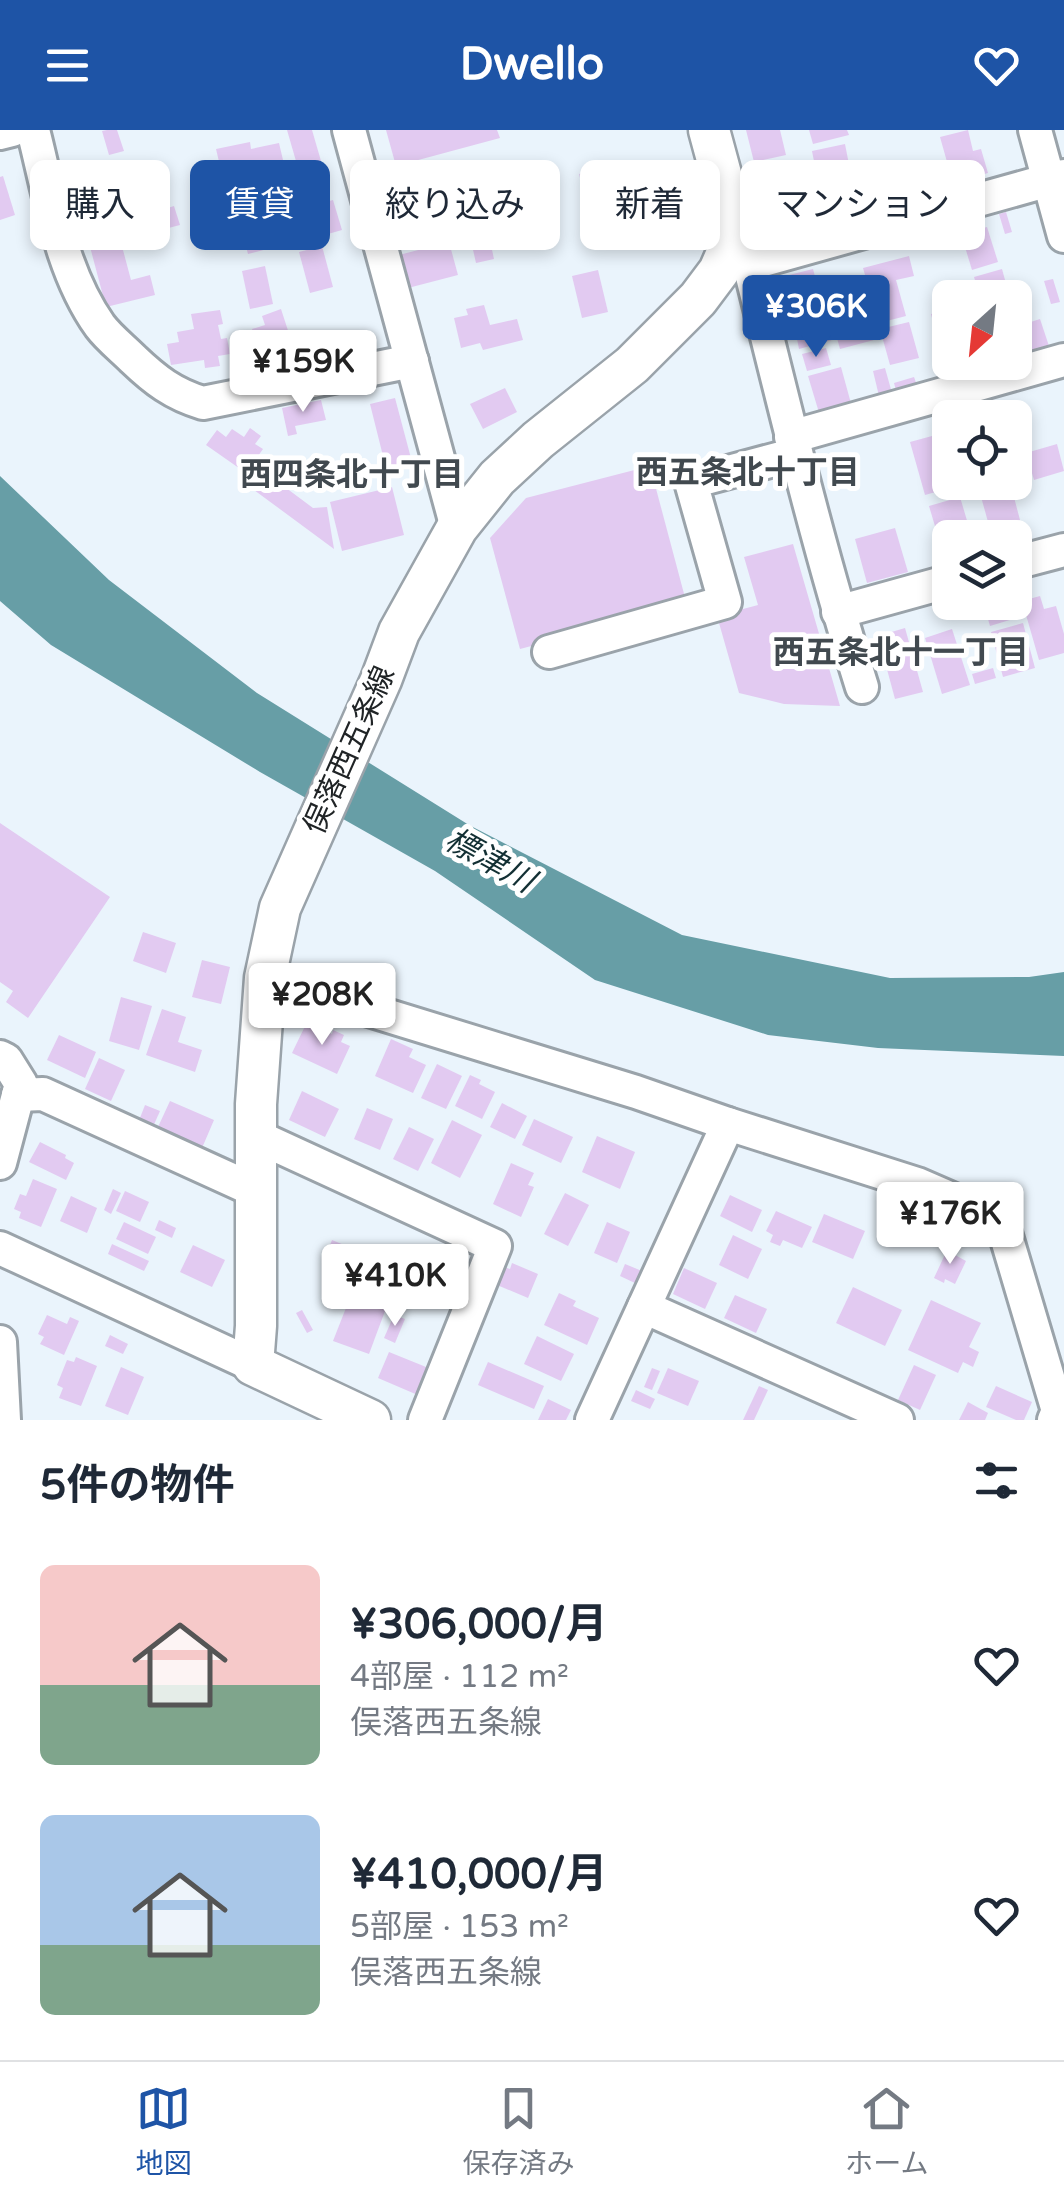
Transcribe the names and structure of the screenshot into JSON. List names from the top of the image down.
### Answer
{
  "streets": {
    "main road": ["俣落西五条線"]
  },
  "districts": ["西五条北十丁目", "西四条北十丁目", "西五条北十一丁目"],
  "water": ["標津川"],
  "north": "bottom left",
  "page": {
    "header": "Dwello",
    "chip": [
      "購入",
      "賃貸",
      "絞り込み",
      "新着",
      "マンション"
    ],
    "price": [
      "¥306K",
      "¥159K",
      "¥208K",
      "¥176K",
      "¥410K"
    ],
    "heading": "5件の物件",
    "list": [
      {
        "name": "¥306,000/月",
        "note": "4部屋 · 112 m² · 俣落西五条線"
      },
      {
        "name": "¥410,000/月",
        "note": "5部屋 · 153 m² · 俣落西五条線"
      }
    ],
    "tabs": ["地図", "保存済み", "ホーム"]
  }
}
